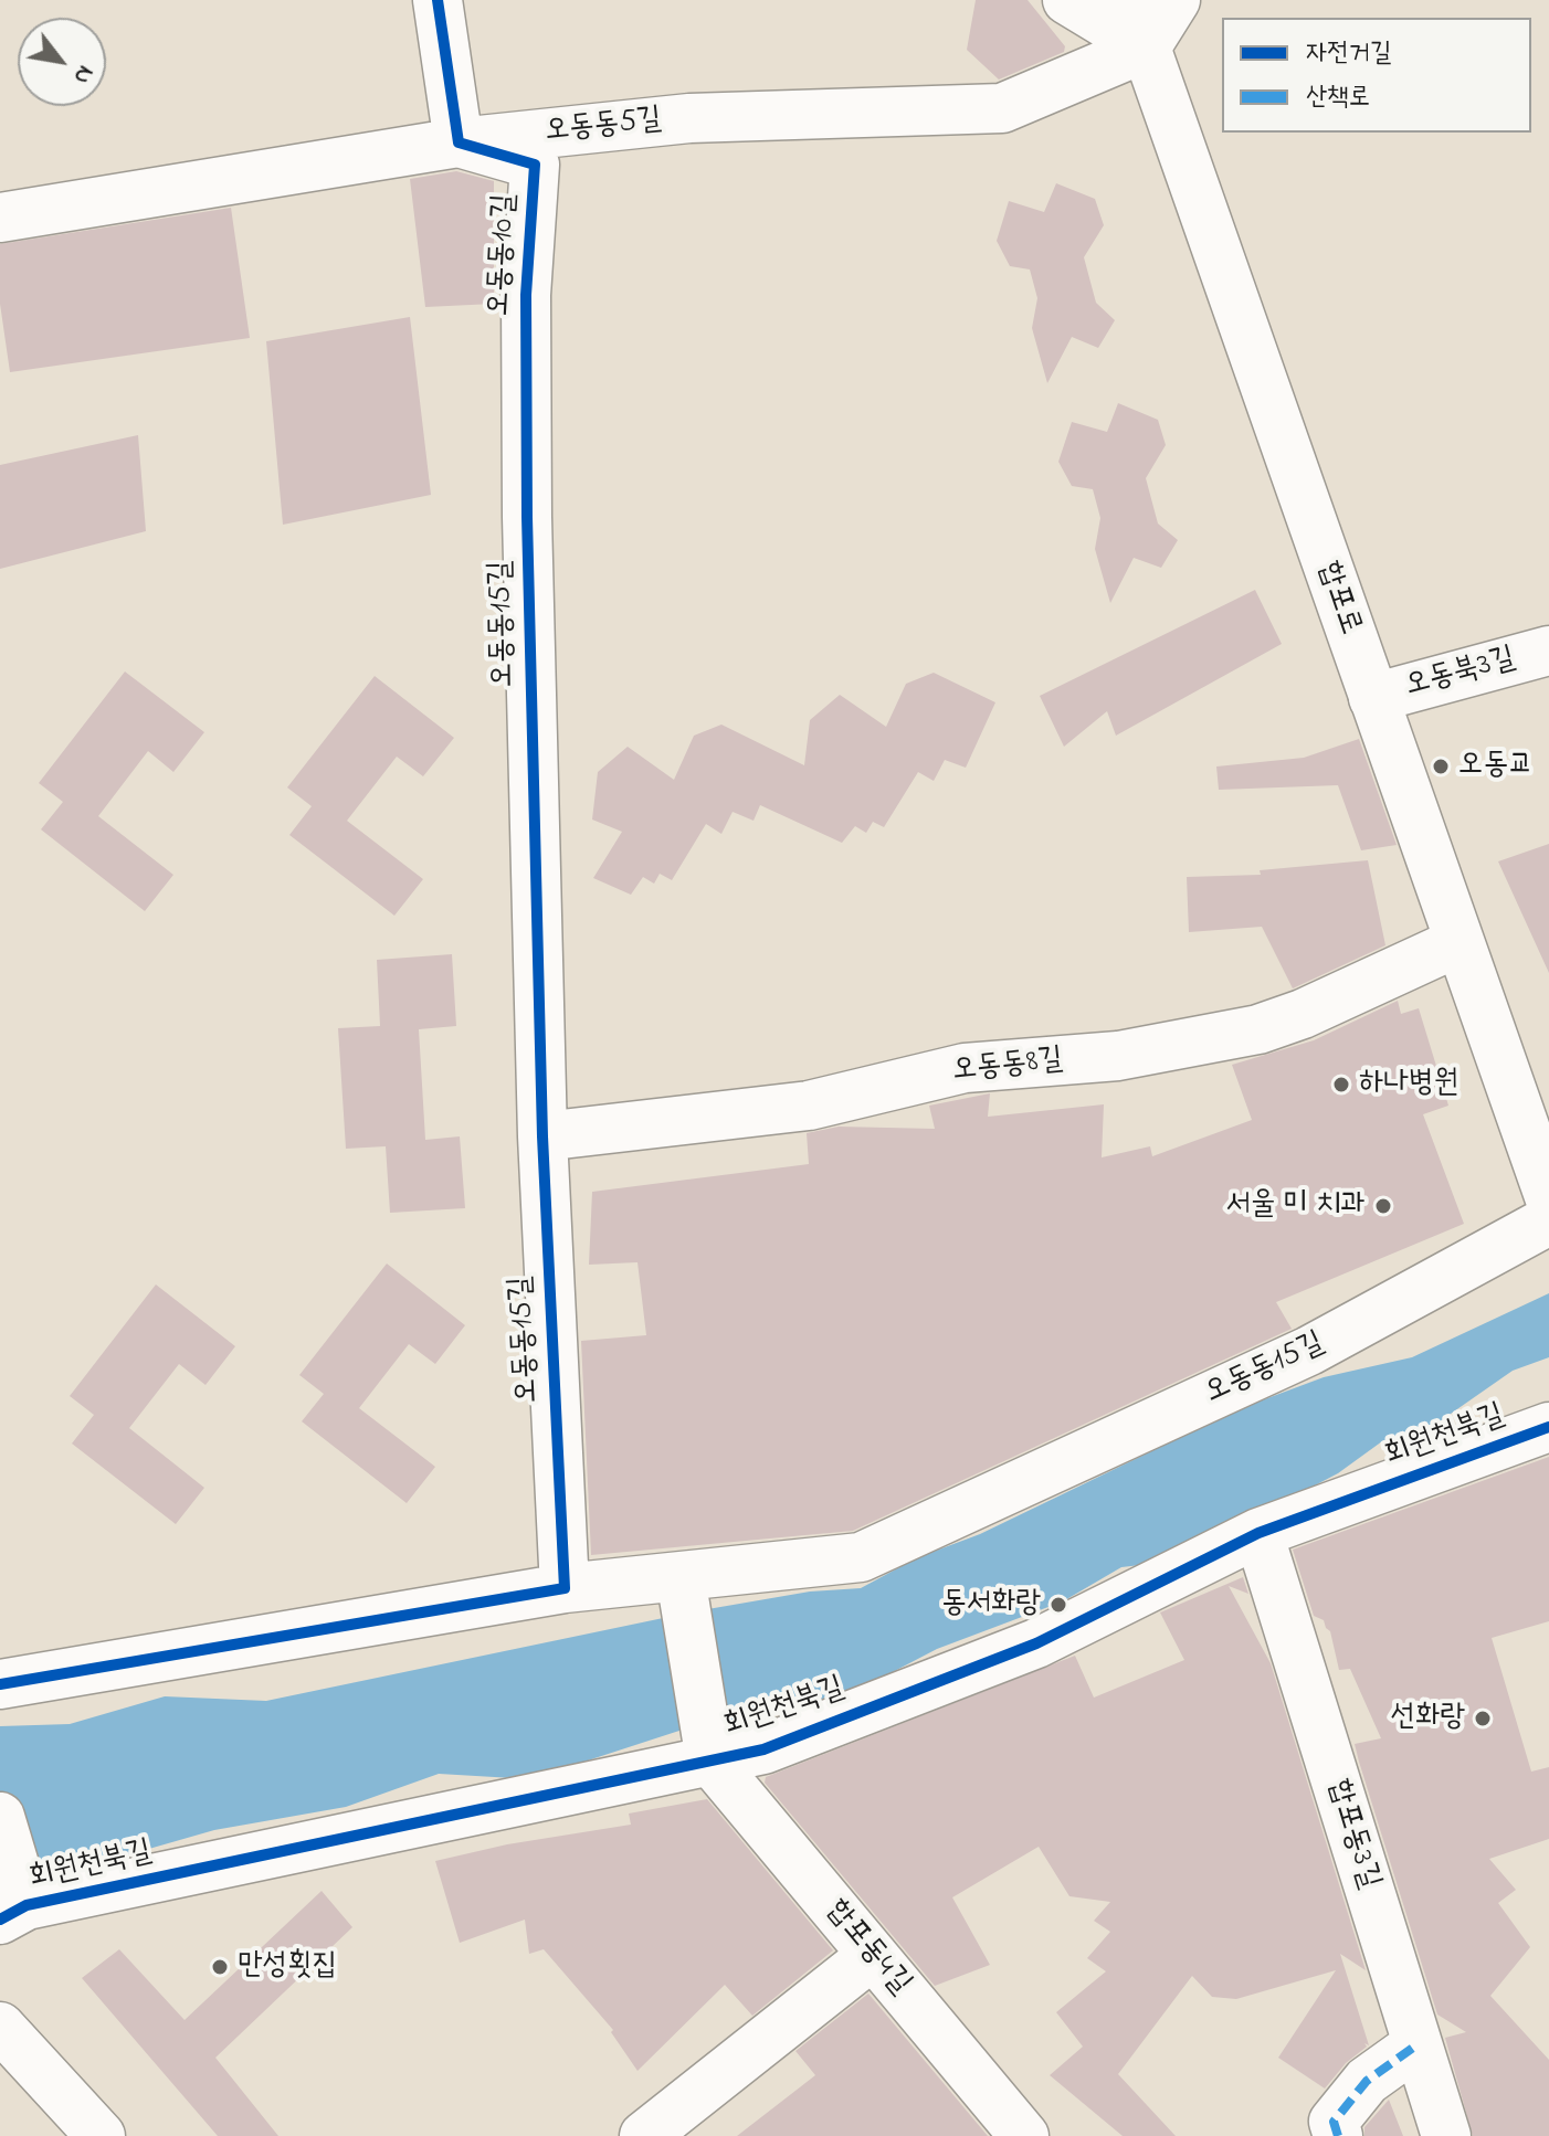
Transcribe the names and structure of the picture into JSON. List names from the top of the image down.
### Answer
{
  "streets": {
    "street": [
      "오동동5길",
      "오동동10길",
      "합포로",
      "오동동15길",
      "오동북3길",
      "오동동8길",
      "회원천북길",
      "합포동3길",
      "합포동4길"
    ]
  },
  "crossings": [
    ["오동동5길", "오동동10길"],
    ["오동동5길", "합포로"],
    ["오동동10길", "오동동15길"],
    ["합포로", "오동북3길"],
    ["합포로", "오동동8길"],
    ["오동동15길", "오동동8길"],
    ["회원천북길", "합포동3길"],
    ["회원천북길", "합포동4길"]
  ],
  "places": [
    "오동교",
    "하나병원",
    "서울 미 치과",
    "동서화랑",
    "선화랑",
    "만성횟집"
  ],
  "legend": ["자전거길", "산책로"],
  "north": "bottom right"
}
